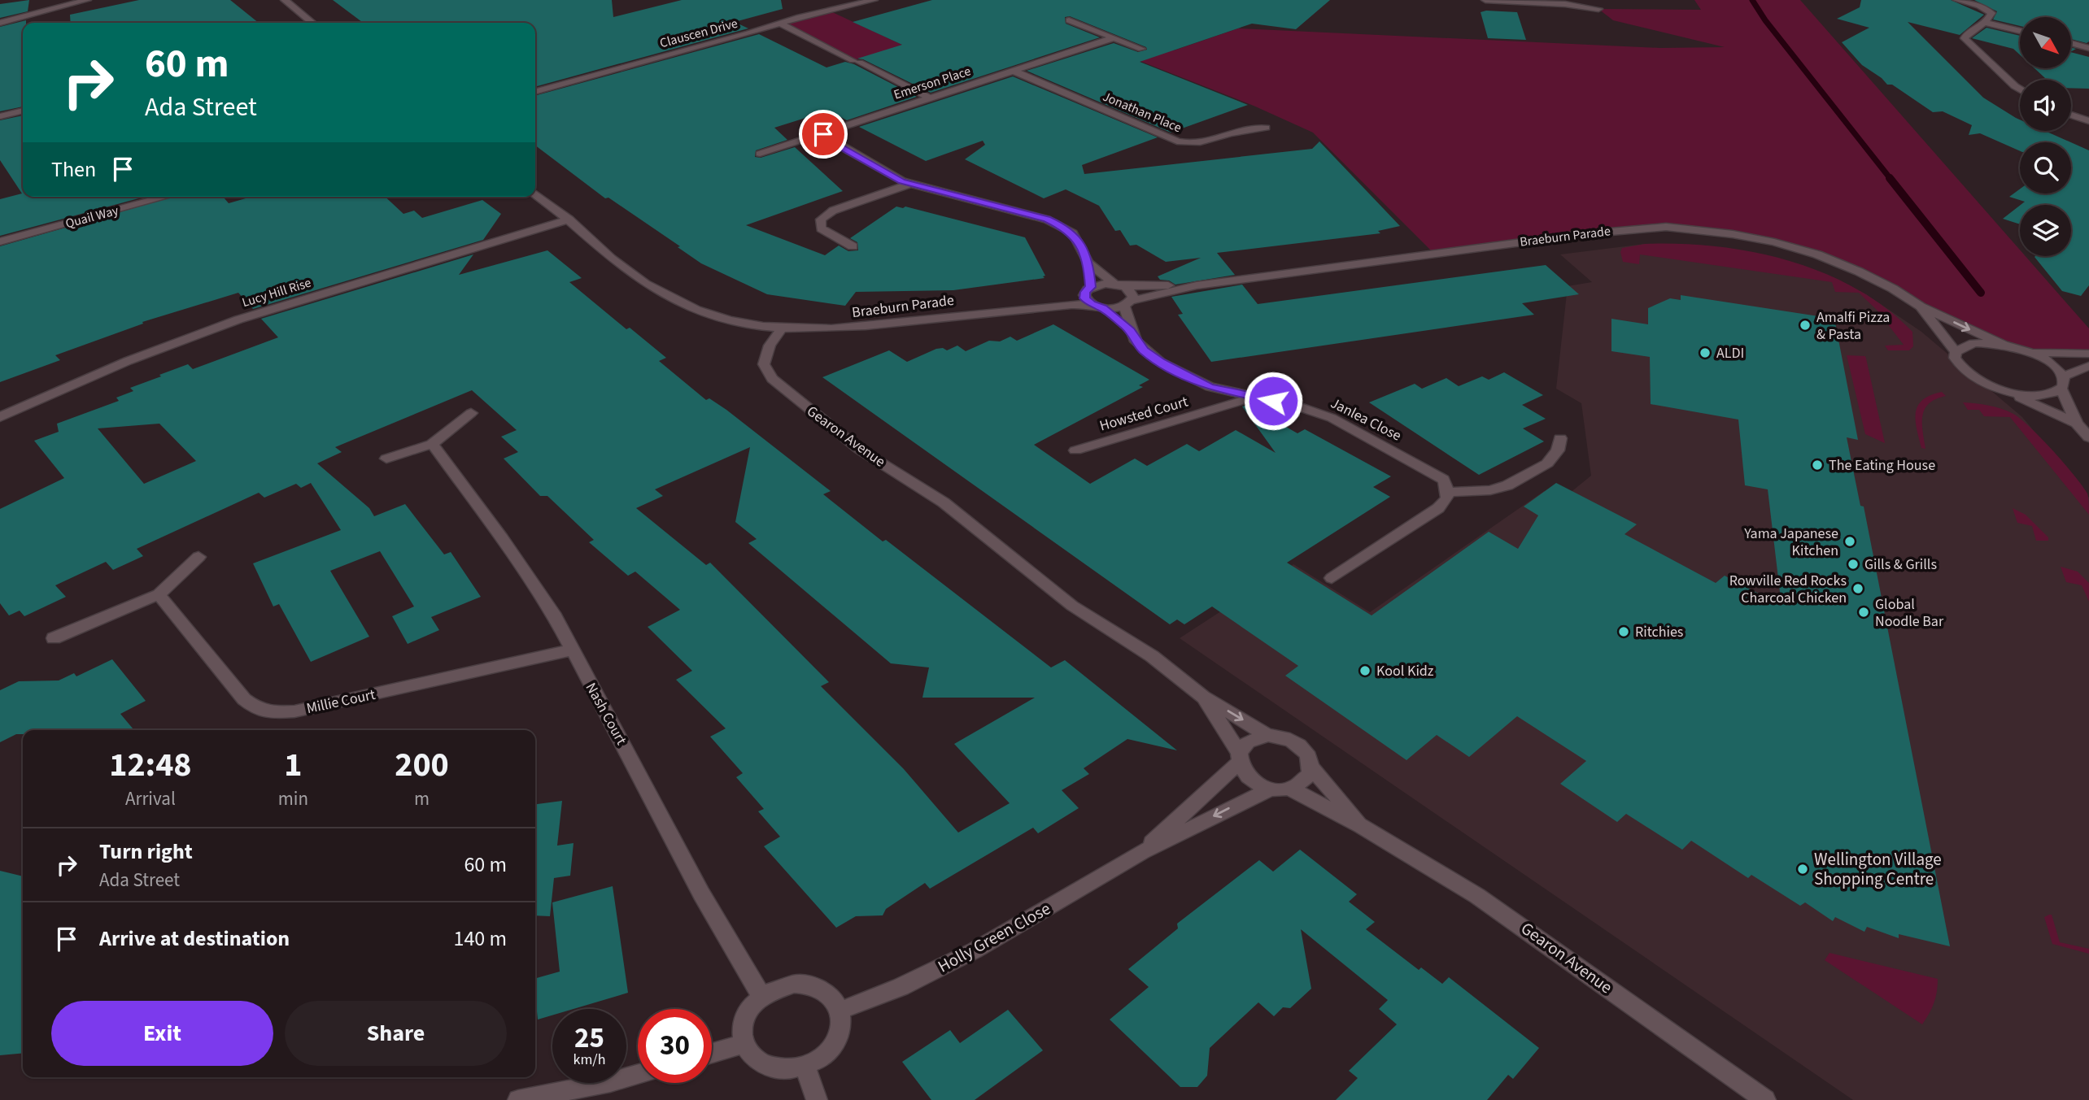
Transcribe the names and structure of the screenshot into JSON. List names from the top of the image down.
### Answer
{
  "streets": {
    "street": [
      "Clauscen Drive",
      "Emerson Place",
      "Jonathan Place",
      "Quail Way",
      "Braeburn Parade",
      "Lucy Hill Rise",
      "Howsted Court",
      "Janlea Close",
      "Gearon Avenue",
      "Millie Court",
      "Nash Court",
      "Holly Green Close"
    ]
  },
  "crossings": [
    ["Emerson Place", "Jonathan Place"],
    ["Braeburn Parade", "Janlea Close"],
    ["Braeburn Parade", "Gearon Avenue"],
    ["Howsted Court", "Janlea Close"],
    ["Millie Court", "Nash Court"],
    ["Nash Court", "Holly Green Close"]
  ],
  "places": [
    "Amalfi Pizza & Pasta",
    "ALDI",
    "The Eating House",
    "Yama Japanese Kitchen",
    "Gills & Grills",
    "Rowville Red Rocks Charcoal Chicken",
    "Global Noodle Bar",
    "Ritchies",
    "Kool Kidz",
    "Wellington Village Shopping Centre"
  ],
  "north": "bottom right",
  "page": {
    "turn": ["60 m", "Ada Street"],
    "then": "Then",
    "eta": [
      "12:48",
      "Arrival",
      "1",
      "min",
      "200",
      "m"
    ],
    "list": [
      {
        "name": "Turn right",
        "note": "Ada Street",
        "value": "60 m"
      },
      {
        "name": "Arrive at destination",
        "value": "140 m"
      }
    ],
    "buttons": ["Exit", "Share"],
    "speed": "25 km/h",
    "limit": "30"
  }
}
